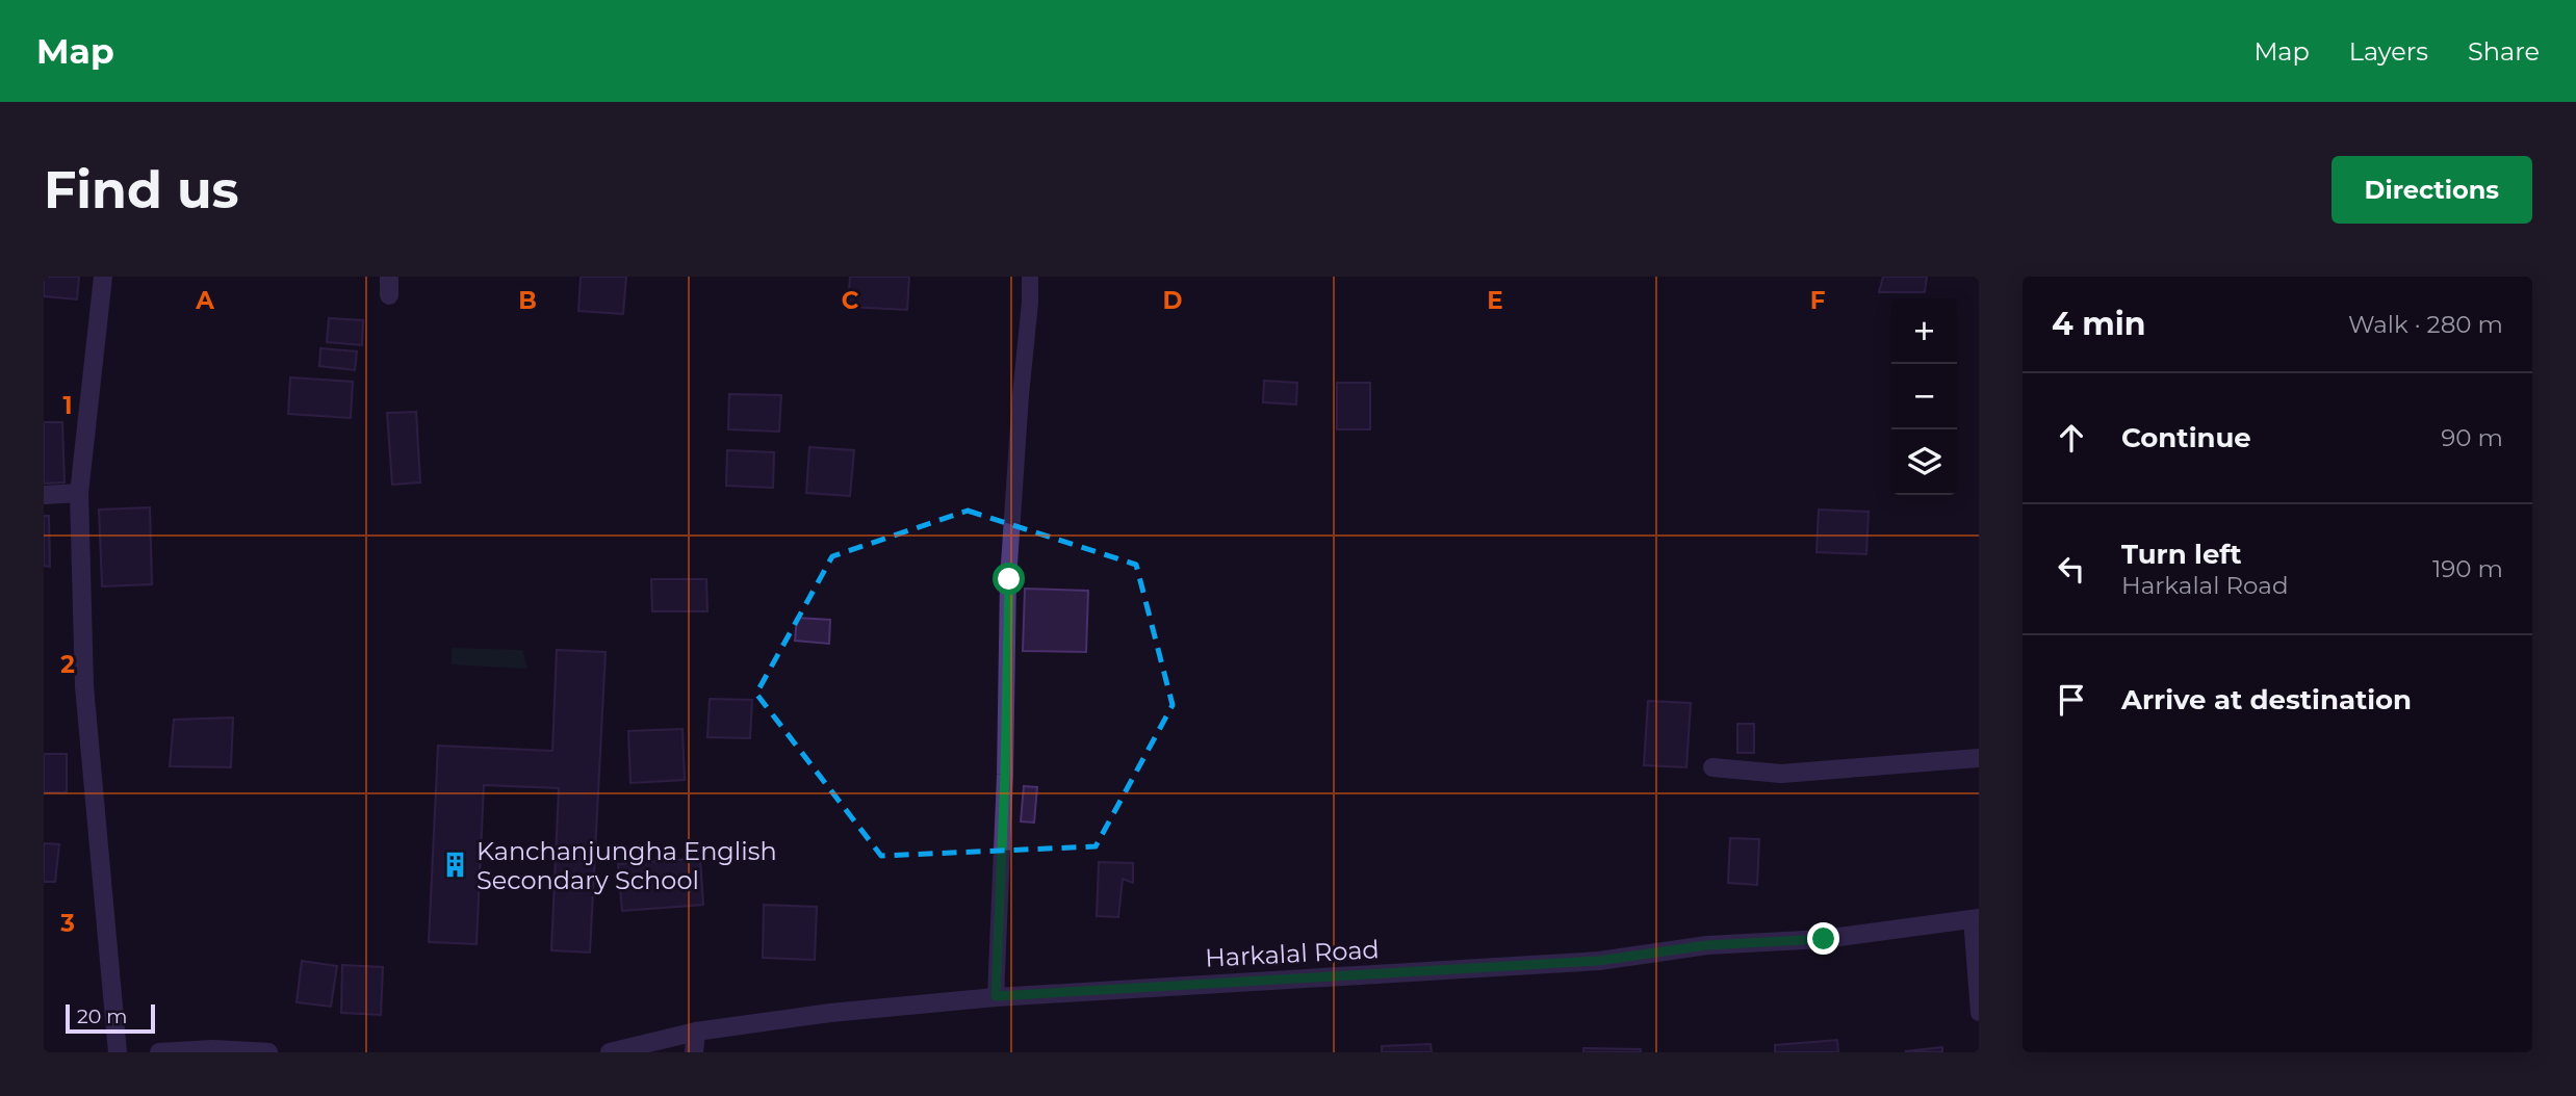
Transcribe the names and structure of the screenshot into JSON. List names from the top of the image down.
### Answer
{
  "streets": {
    "street": ["Harkalal Road"]
  },
  "places": {
    "building": ["Kanchanjungha English Secondary School"]
  },
  "scale_bar": "20 m",
  "page": {
    "header": "Map",
    "nav": ["Map", "Layers", "Share"],
    "buttons": "Directions",
    "title": "Find us",
    "heading": ["4 min", "Walk · 280 m"],
    "map_buttons": ["+", "−"],
    "list": [
      ["Continue", "90 m"],
      ["Turn left", "Harkalal Road", "190 m"],
      "Arrive at destination"
    ],
    "scale": "20 m"
  },
  "grid": {
    "columns": [
      "A",
      "B",
      "C",
      "D",
      "E",
      "F"
    ],
    "rows": ["1", "2", "3"]
  }
}
